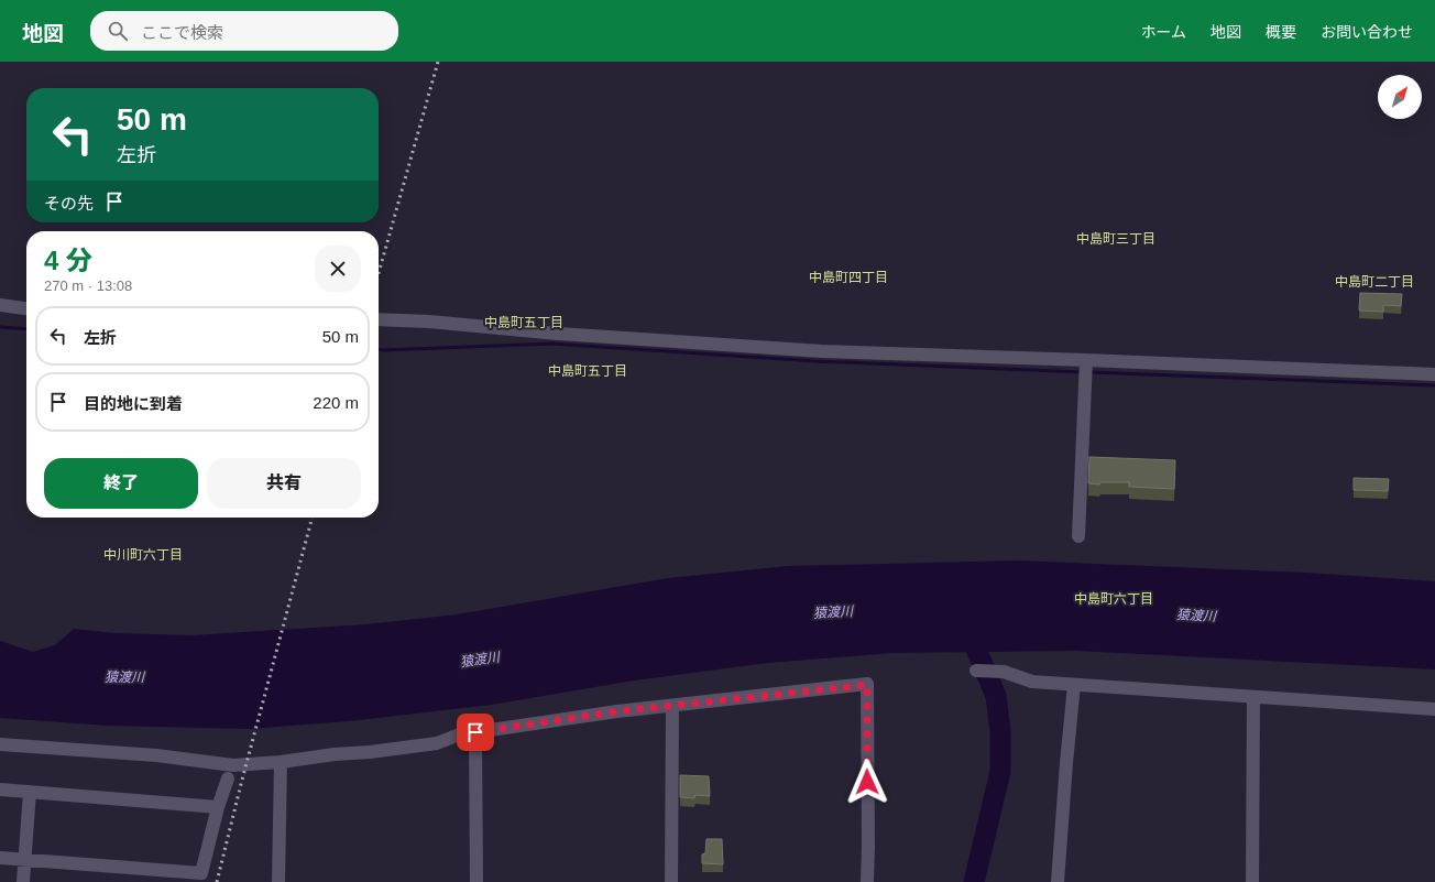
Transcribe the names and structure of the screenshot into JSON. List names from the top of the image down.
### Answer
{
  "districts": [
    "中島町三丁目",
    "中島町四丁目",
    "中島町二丁目",
    "中島町五丁目",
    "中島町五丁目",
    "中川町六丁目",
    "中島町六丁目"
  ],
  "water": ["猿渡川"],
  "north": "top right",
  "page": {
    "header": "地図",
    "search": "ここで検索",
    "nav": [
      "ホーム",
      "地図",
      "概要",
      "お問い合わせ"
    ],
    "turn": ["50 m", "左折"],
    "then": "その先",
    "heading": ["4 分", "270 m · 13:08"],
    "list": [
      {
        "name": "左折",
        "value": "50 m"
      },
      {
        "name": "目的地に到着",
        "value": "220 m"
      }
    ],
    "buttons": ["終了", "共有"]
  }
}
